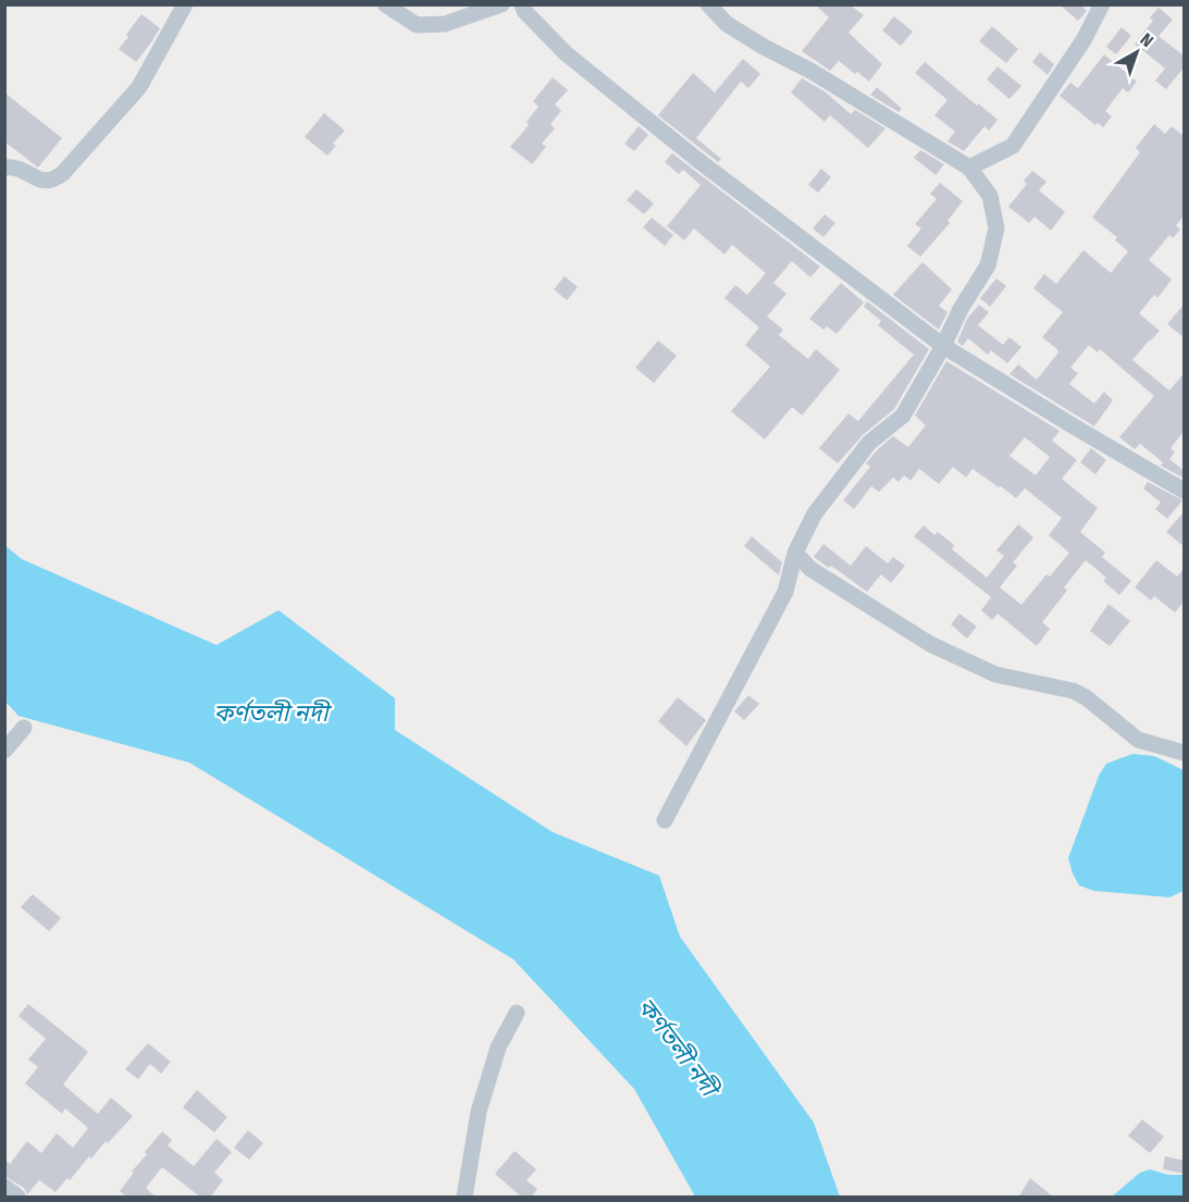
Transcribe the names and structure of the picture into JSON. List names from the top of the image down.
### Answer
{
  "water": ["কর্ণতলী নদী"],
  "north": "top right"
}
